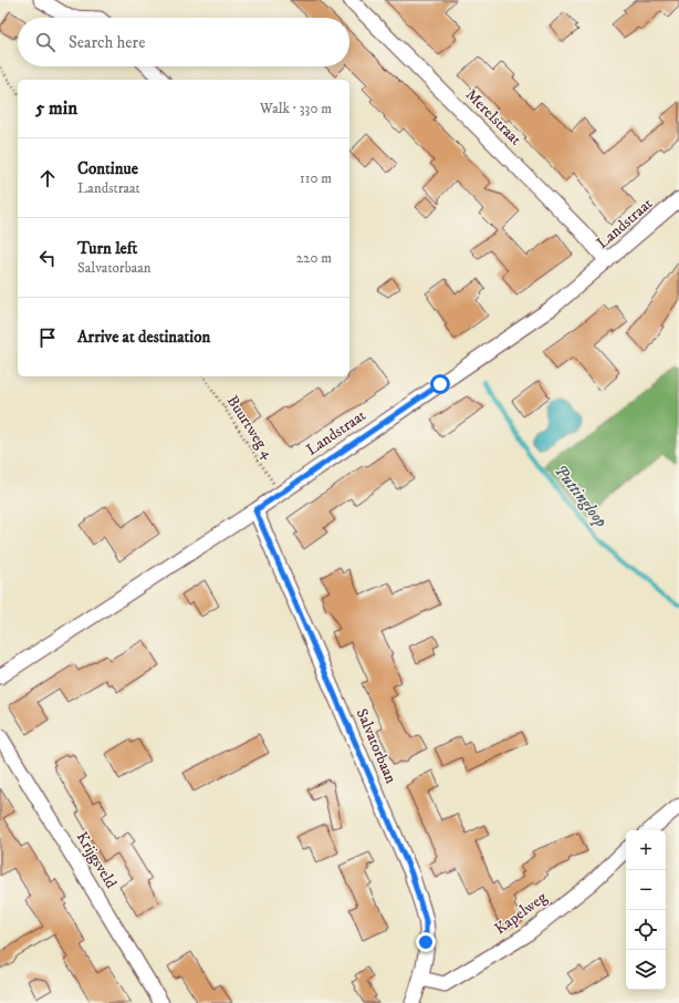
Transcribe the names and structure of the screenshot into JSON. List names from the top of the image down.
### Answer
{
  "streets": {
    "street": [
      "Merelstraat",
      "Landstraat",
      "Salvatorbaan",
      "Krijgsveld",
      "Kapelweg"
    ],
    "path": ["Buurtweg 4"]
  },
  "crossings": [
    ["Merelstraat", "Landstraat"],
    ["Landstraat", "Buurtweg 4"],
    ["Landstraat", "Salvatorbaan"],
    ["Salvatorbaan", "Kapelweg"]
  ],
  "water": ["Puttingloop"],
  "page": {
    "search": "Search here",
    "heading": ["5 min", "Walk · 330 m"],
    "list": [
      ["Continue", "Landstraat", "110 m"],
      ["Turn left", "Salvatorbaan", "220 m"],
      "Arrive at destination"
    ],
    "map_buttons": ["+", "−"]
  }
}
